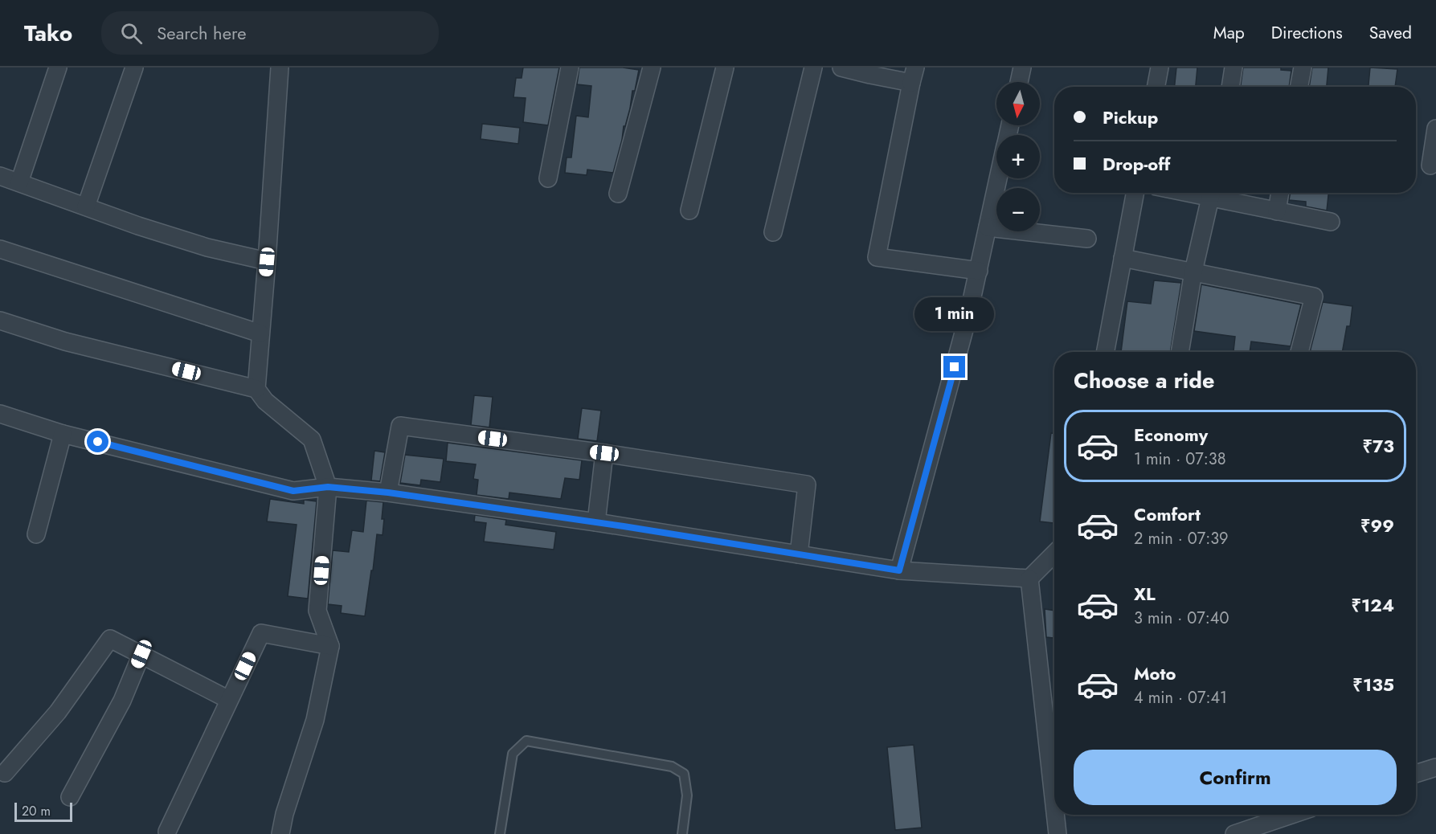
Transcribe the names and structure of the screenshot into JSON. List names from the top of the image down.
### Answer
{
  "scale_bar": "20 m",
  "north": "bottom",
  "page": {
    "header": "Tako",
    "search": "Search here",
    "nav": ["Map", "Directions", "Saved"],
    "map_buttons": ["+", "−"],
    "banner": ["Pickup", "Drop-off"],
    "bubble": "1 min",
    "heading": "Choose a ride",
    "list": [
      {
        "name": "Economy",
        "note": "1 min · 07:38",
        "value": "₹73"
      },
      {
        "name": "Comfort",
        "note": "2 min · 07:39",
        "value": "₹99"
      },
      {
        "name": "XL",
        "note": "3 min · 07:40",
        "value": "₹124"
      },
      {
        "name": "Moto",
        "note": "4 min · 07:41",
        "value": "₹135"
      }
    ],
    "buttons": "Confirm",
    "scale": "20 m"
  }
}
